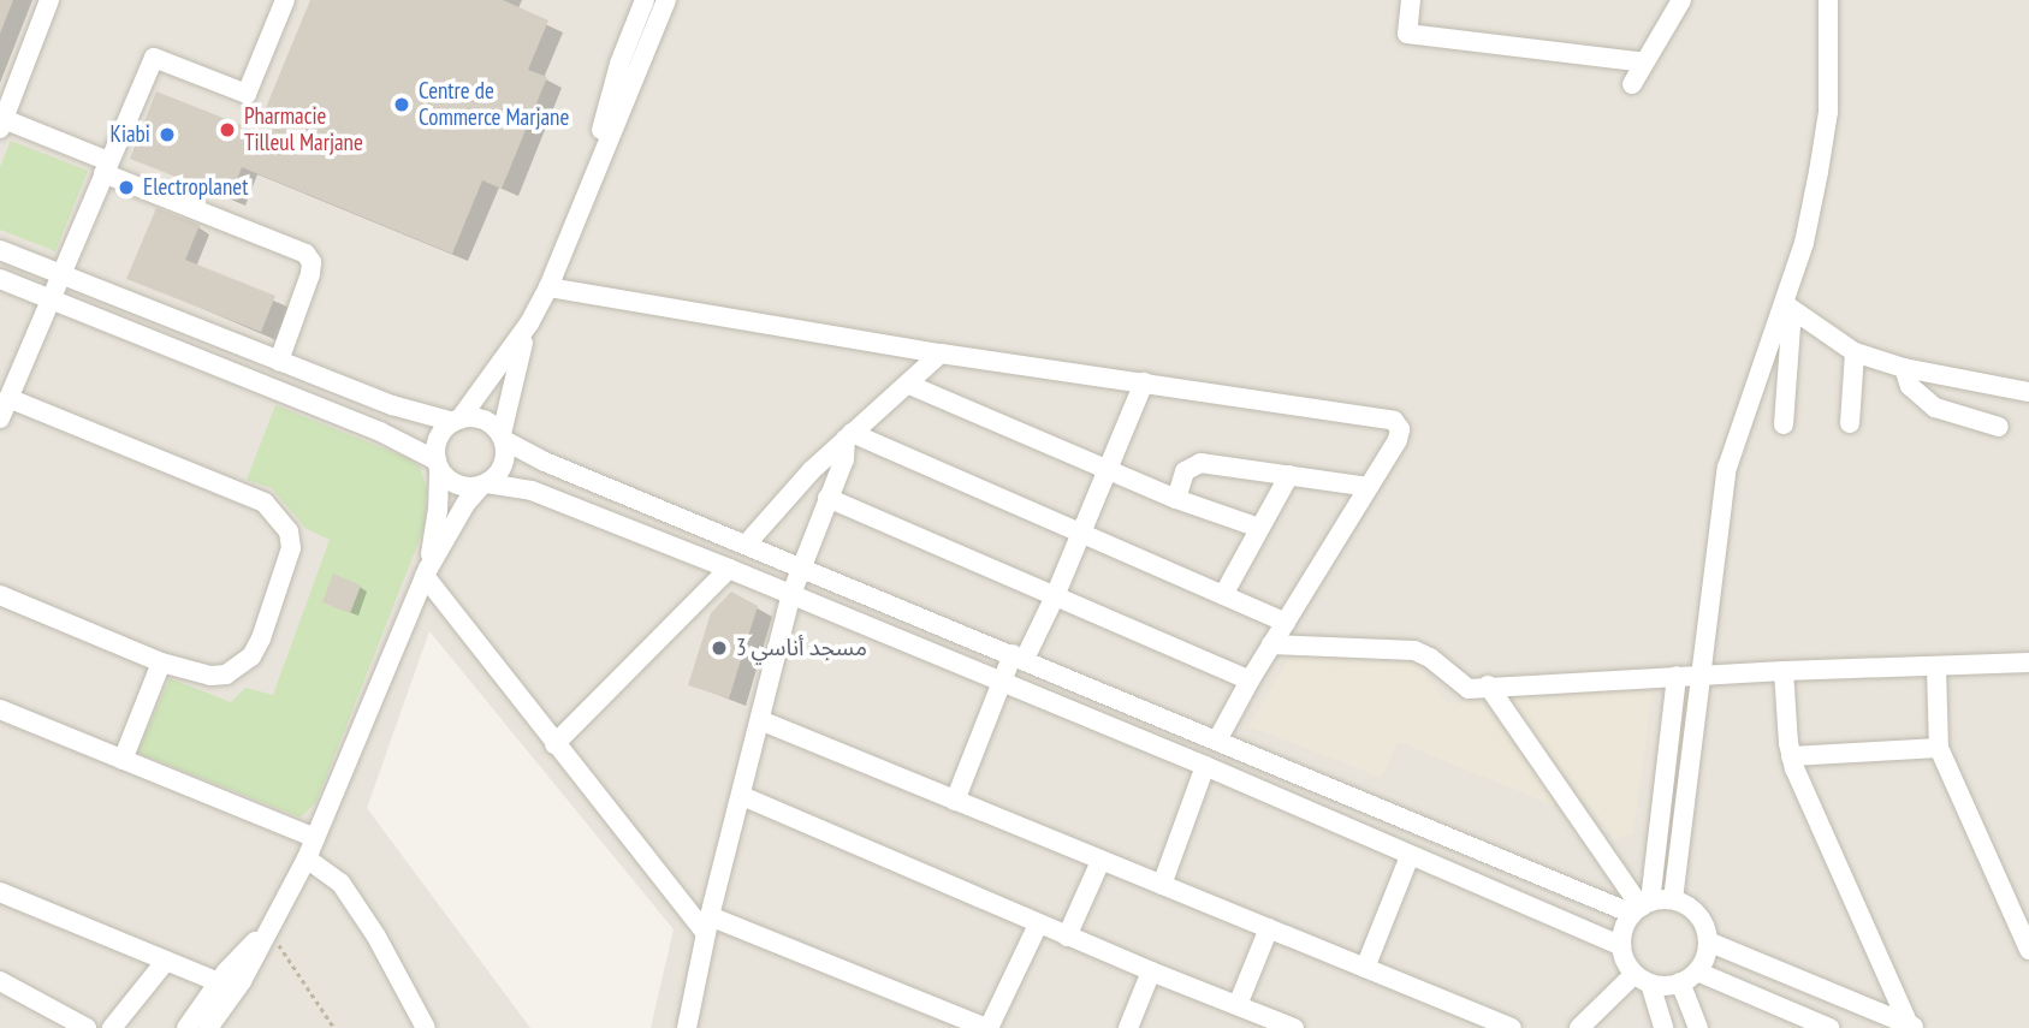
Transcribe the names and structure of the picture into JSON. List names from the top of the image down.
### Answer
{
  "places": [
    "Centre de Commerce Marjane",
    "Pharmacie Tilleul Marjane",
    "Kiabi",
    "Electroplanet",
    "مسجد أناسي 3"
  ]
}
